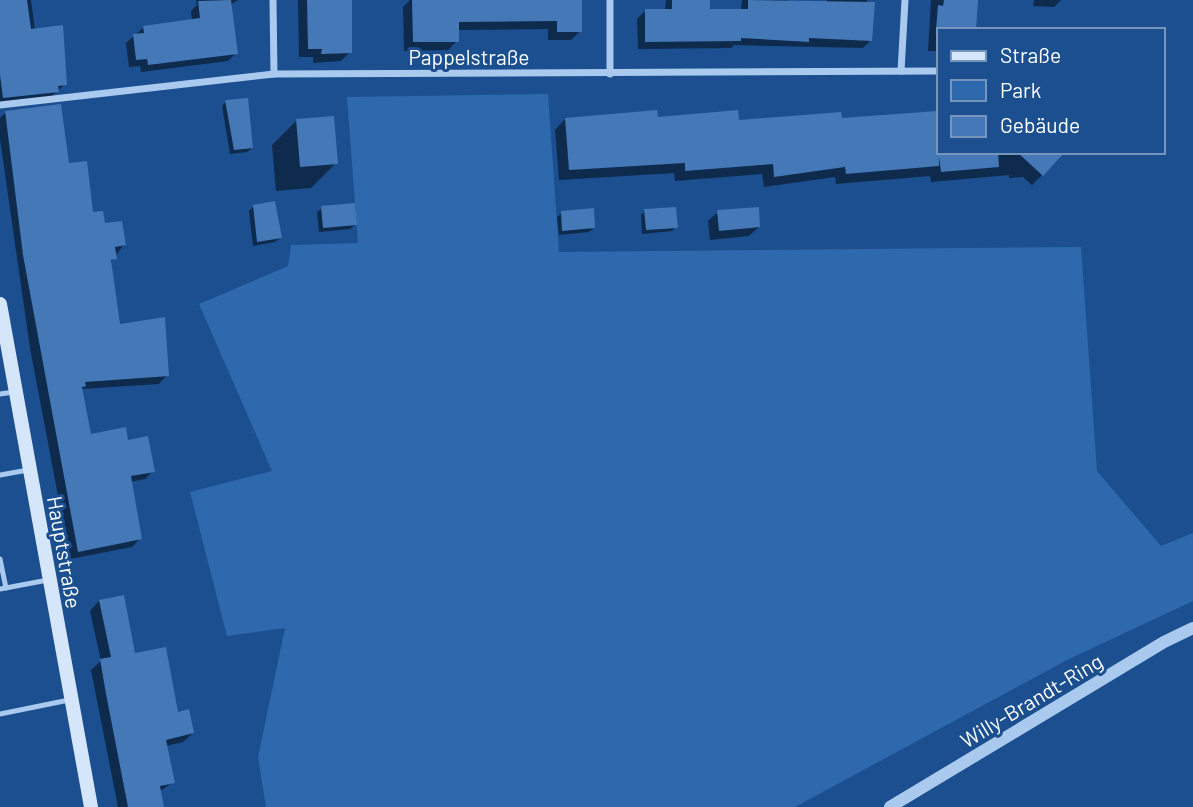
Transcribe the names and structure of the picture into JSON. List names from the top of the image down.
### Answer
{
  "streets": {
    "main road": ["Hauptstraße"],
    "street": ["Pappelstraße", "Willy-Brandt-Ring"]
  },
  "legend": ["Straße", "Park", "Gebäude"]
}
